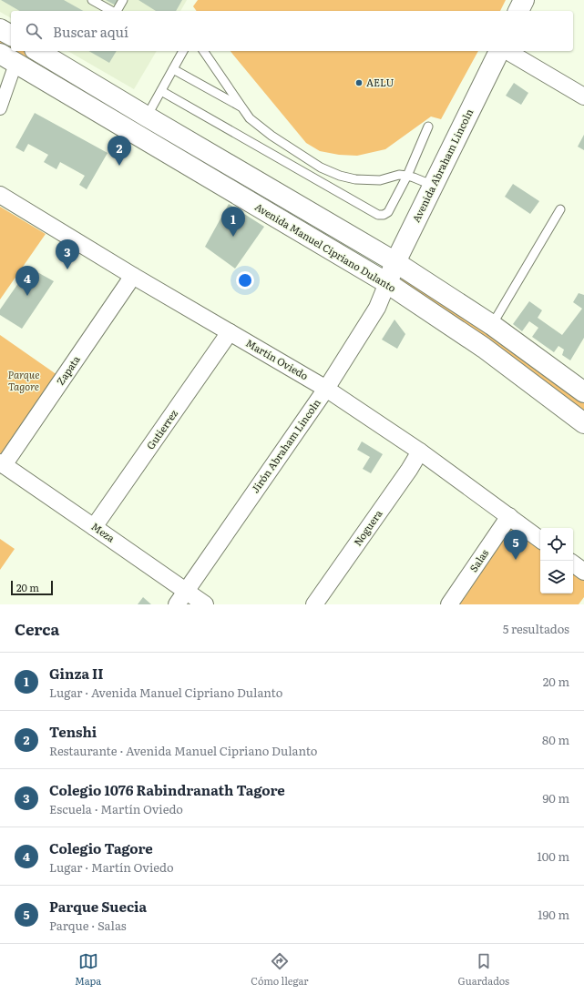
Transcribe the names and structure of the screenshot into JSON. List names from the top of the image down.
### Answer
{
  "streets": {
    "main road": ["Avenida Abraham Lincoln", "Avenida Manuel Cipriano Dulanto"],
    "street": [
      "Martín Oviedo",
      "Zapata",
      "Gutierrez",
      "Jirón Abraham Lincoln",
      "Noguera",
      "Meza",
      "Salas"
    ]
  },
  "crossings": [
    ["Avenida Abraham Lincoln", "Avenida Manuel Cipriano Dulanto"],
    ["Avenida Abraham Lincoln", "Jirón Abraham Lincoln"],
    ["Avenida Manuel Cipriano Dulanto", "Jirón Abraham Lincoln"],
    ["Martín Oviedo", "Zapata"],
    ["Martín Oviedo", "Gutierrez"],
    ["Martín Oviedo", "Jirón Abraham Lincoln"],
    ["Martín Oviedo", "Noguera"],
    ["Martín Oviedo", "Salas"],
    ["Zapata", "Meza"],
    ["Gutierrez", "Meza"],
    ["Jirón Abraham Lincoln", "Meza"]
  ],
  "parks": ["Parque Tagore"],
  "places": ["AELU"],
  "scale_bar": "20 m",
  "page": {
    "search": "Buscar aquí",
    "pins": [
      "2",
      "1",
      "3",
      "4",
      "5"
    ],
    "scale": "20 m",
    "heading": ["Cerca", "5 resultados"],
    "list": [
      {
        "mark": "1",
        "name": "Ginza II",
        "note": "Lugar · Avenida Manuel Cipriano Dulanto",
        "value": "20 m"
      },
      {
        "mark": "2",
        "name": "Tenshi",
        "note": "Restaurante · Avenida Manuel Cipriano Dulanto",
        "value": "80 m"
      },
      {
        "mark": "3",
        "name": "Colegio 1076 Rabindranath Tagore",
        "note": "Escuela · Martín Oviedo",
        "value": "90 m"
      },
      {
        "mark": "4",
        "name": "Colegio Tagore",
        "note": "Lugar · Martín Oviedo",
        "value": "100 m"
      },
      {
        "mark": "5",
        "name": "Parque Suecia",
        "note": "Parque · Salas",
        "value": "190 m"
      }
    ],
    "nav": ["Mapa", "Cómo llegar", "Guardados"]
  }
}
